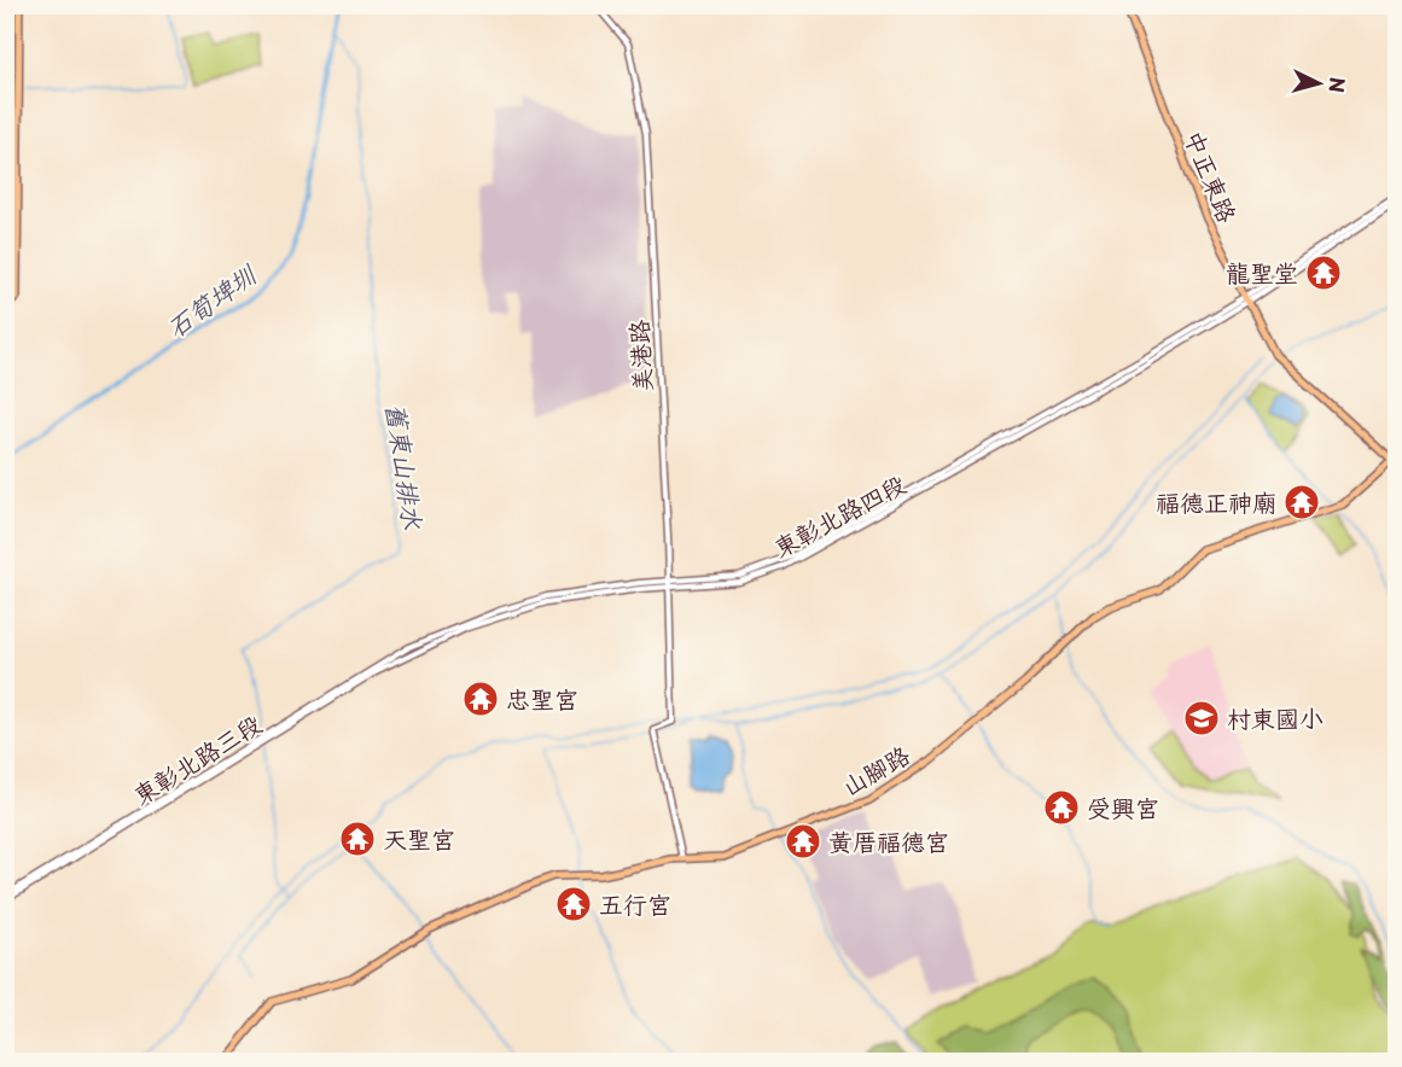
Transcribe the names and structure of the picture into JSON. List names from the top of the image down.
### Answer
{
  "streets": {
    "main road": ["中正東路", "山腳路"],
    "street": ["美港路", "東彰北路四段", "東彰北路三段"]
  },
  "crossings": [
    ["中正東路", "東彰北路四段"],
    ["中正東路", "山腳路"],
    ["美港路", "東彰北路四段"],
    ["美港路", "山腳路"],
    ["東彰北路四段", "東彰北路三段"]
  ],
  "water": ["石筍埤圳", "舊東山排水"],
  "places": {
    "temple": [
      "龍聖堂",
      "福德正神廟",
      "忠聖宮",
      "受興宮",
      "天聖宮",
      "黃厝福德宮",
      "五行宮"
    ],
    "school or university": ["村東國小"]
  },
  "north": "right"
}
